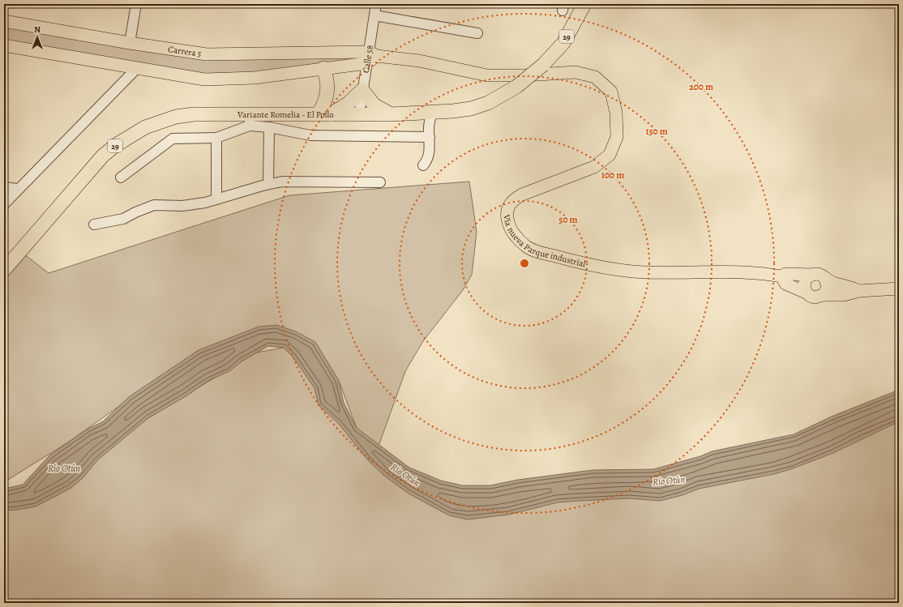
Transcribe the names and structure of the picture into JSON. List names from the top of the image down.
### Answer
{
  "streets": {
    "highway": ["29", "Variante Romelia - El Pollo"],
    "main road": ["Carrera 5", "Vía nueva Parque industrial"],
    "street": ["Calle 58"]
  },
  "crossings": [
    ["Carrera 5", "Calle 58"],
    ["Carrera 5", "Vía nueva Parque industrial"],
    ["Calle 58", "Variante Romelia - El Pollo"],
    ["Calle 58", "Vía nueva Parque industrial"]
  ],
  "water": ["Río Otún"],
  "north": "top",
  "rings": [
    "200 m",
    "150 m",
    "100 m",
    "50 m"
  ]
}
